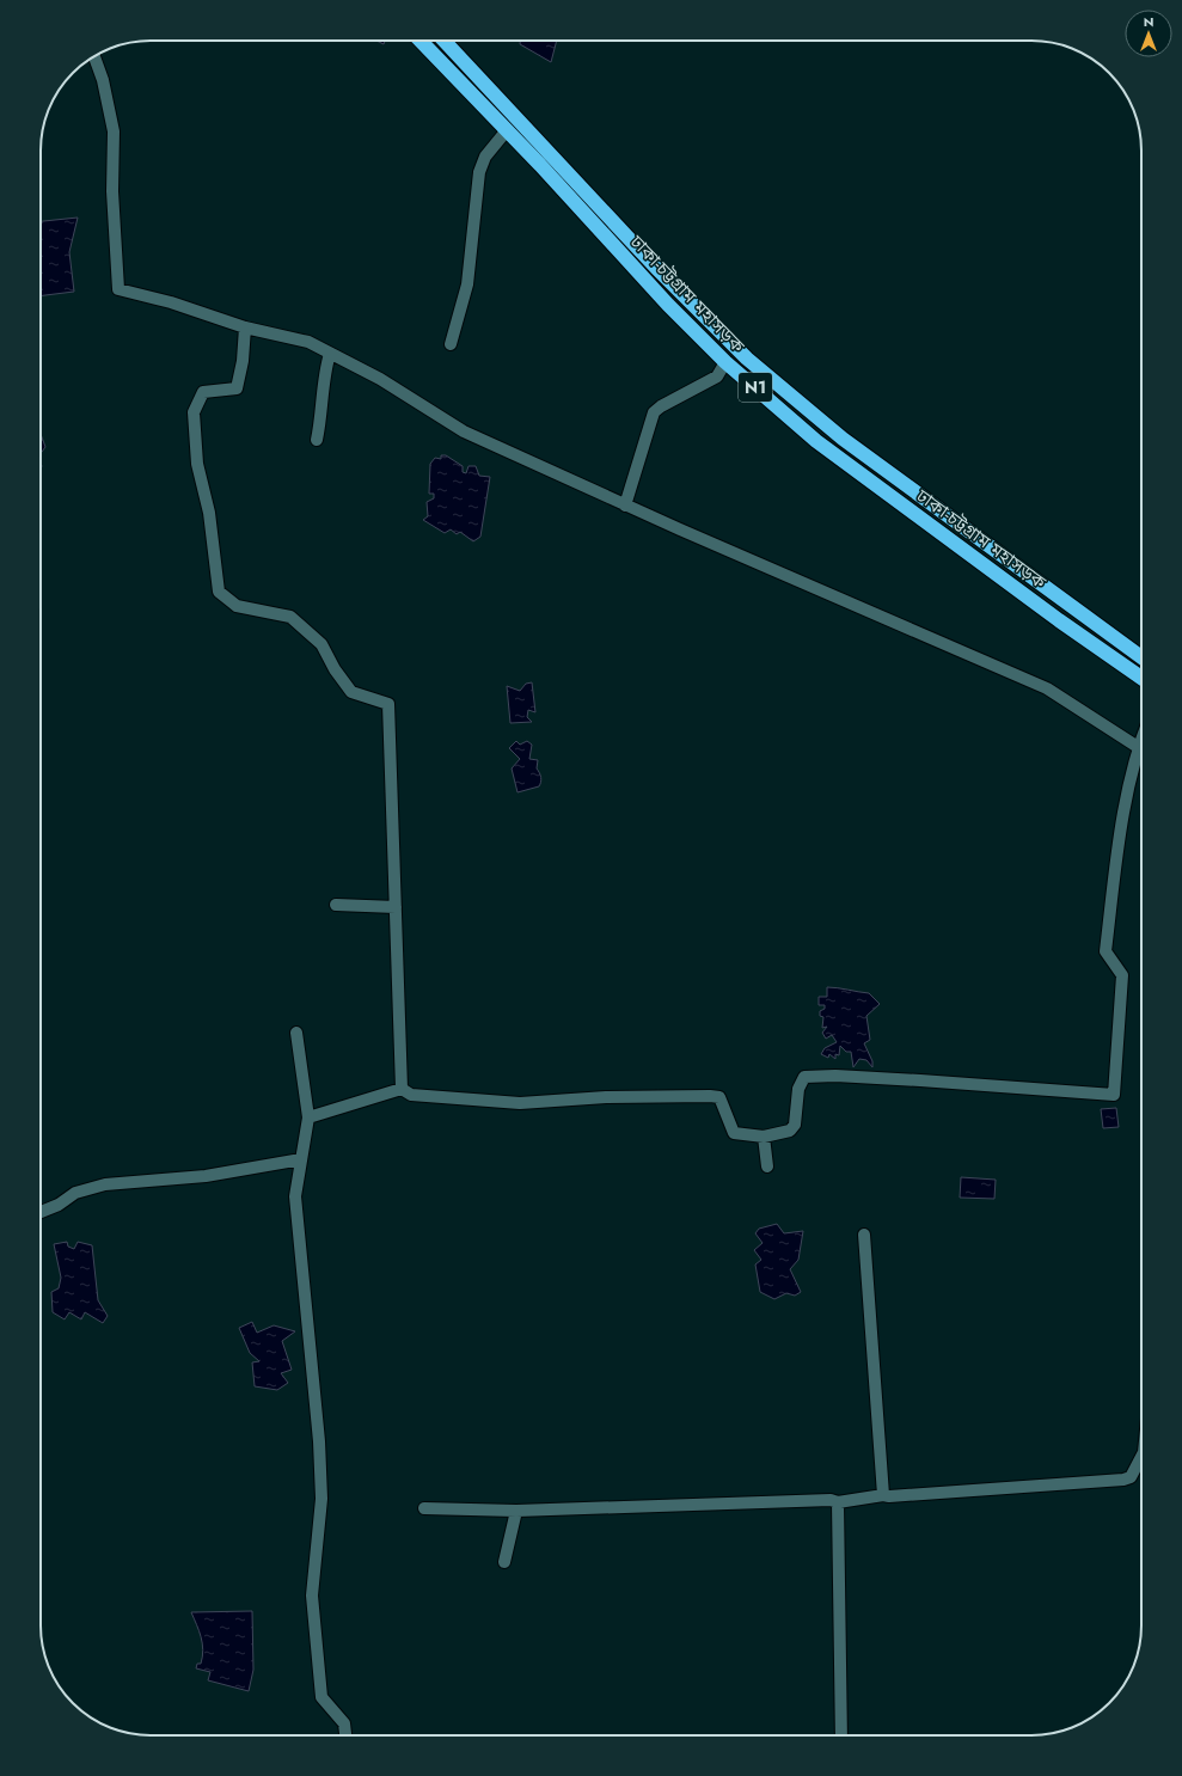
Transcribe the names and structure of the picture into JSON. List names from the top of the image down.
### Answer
{
  "streets": {
    "highway": ["ঢাকা-চট্টগ্রাম মহাসড়ক", "N1"]
  },
  "north": "top"
}
